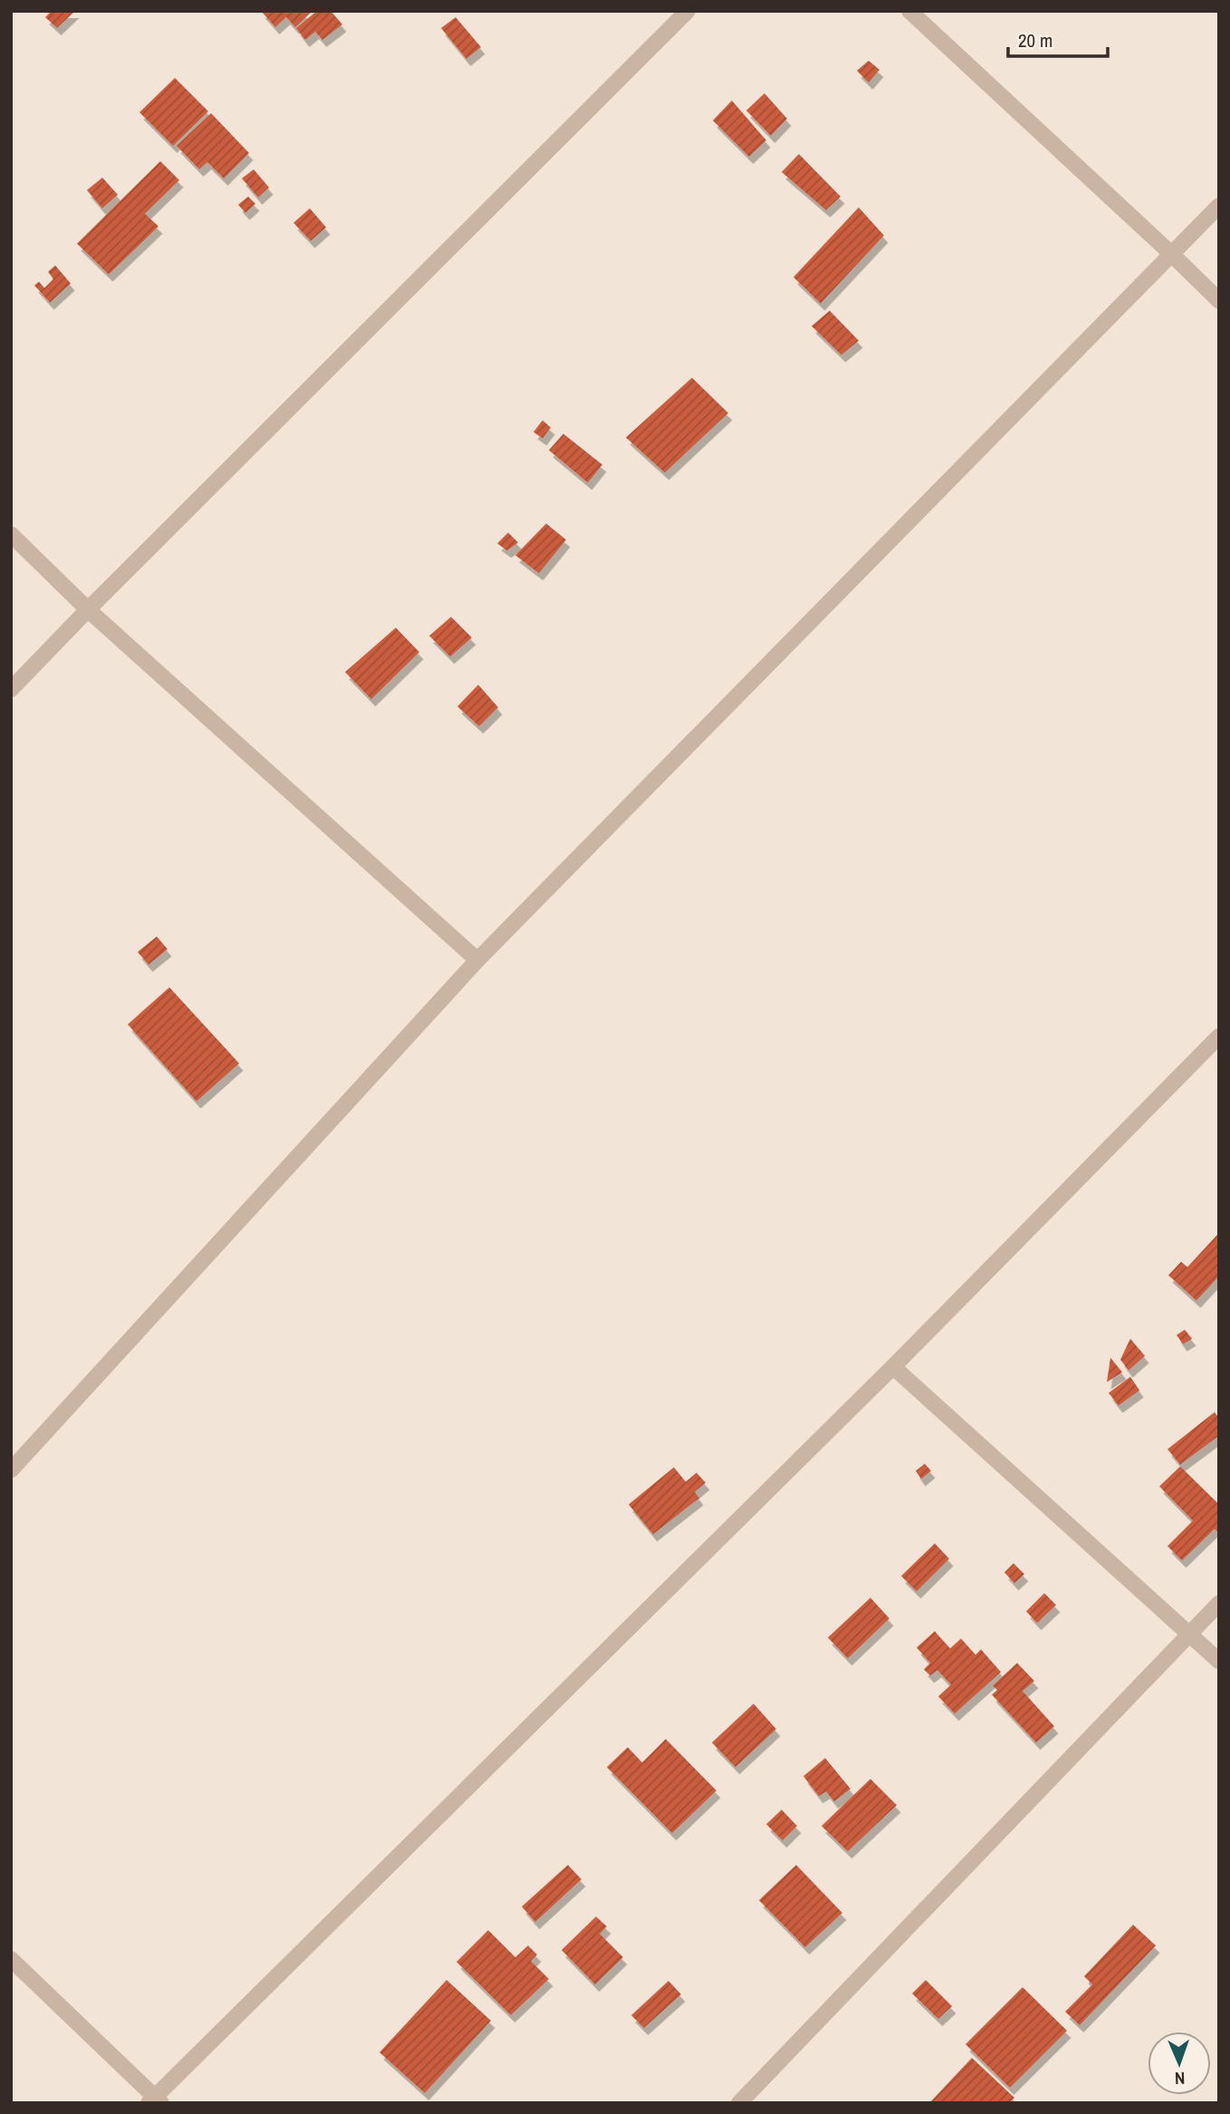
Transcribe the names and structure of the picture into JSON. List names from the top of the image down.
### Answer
{
  "scale_bar": "20 m",
  "north": "bottom"
}
